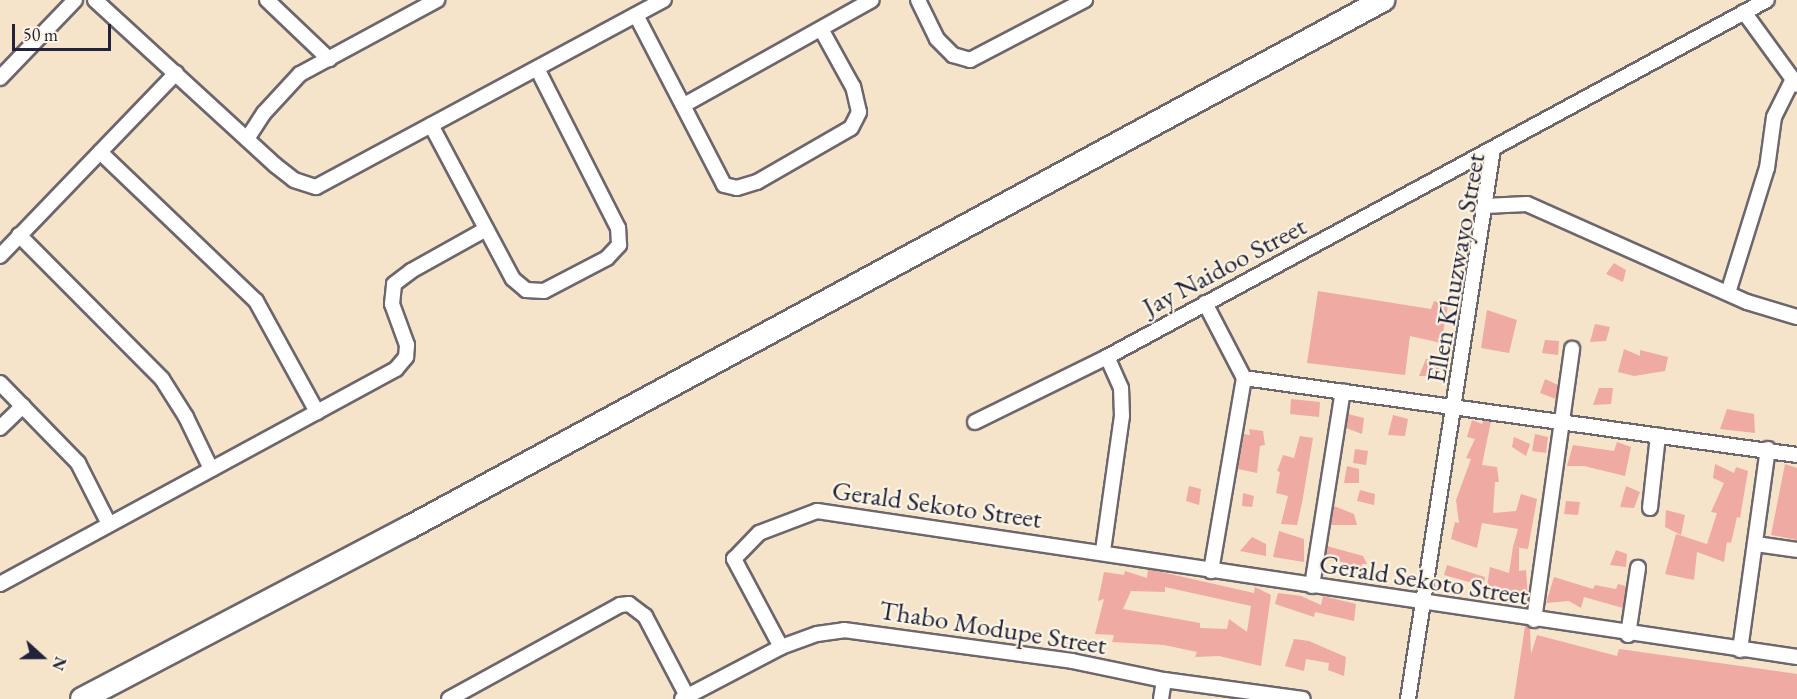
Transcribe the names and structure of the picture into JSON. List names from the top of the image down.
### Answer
{
  "streets": {
    "street": [
      "Jay Naidoo Street",
      "Ellen Khuzwayo Street",
      "Gerald Sekoto Street",
      "Thabo Modupe Street"
    ]
  },
  "crossings": [
    ["Jay Naidoo Street", "Ellen Khuzwayo Street"],
    ["Ellen Khuzwayo Street", "Gerald Sekoto Street"],
    ["Gerald Sekoto Street", "Thabo Modupe Street"]
  ],
  "scale_bar": "50 m",
  "north": "right"
}
